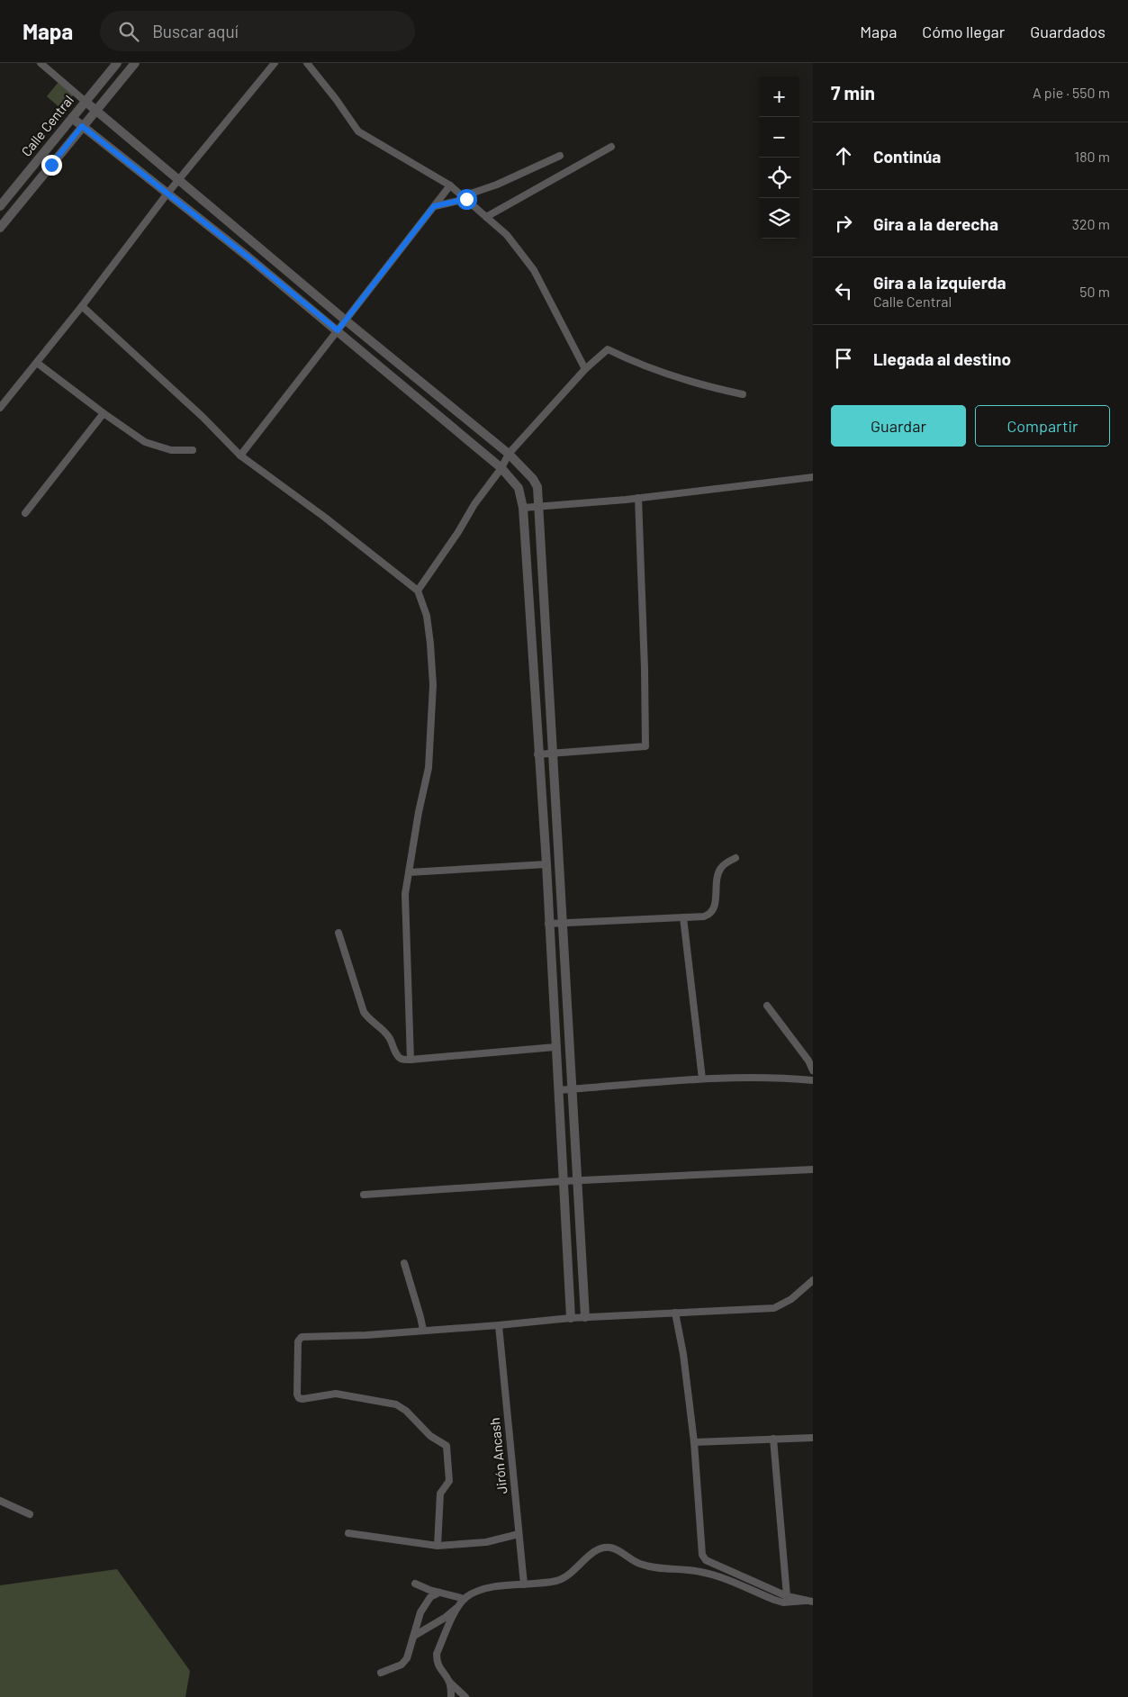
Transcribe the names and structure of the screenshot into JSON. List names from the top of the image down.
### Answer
{
  "streets": {
    "street": ["Calle Central", "Jirón Ancash"]
  },
  "page": {
    "header": "Mapa",
    "search": "Buscar aquí",
    "nav": ["Mapa", "Cómo llegar", "Guardados"],
    "heading": ["7 min", "A pie · 550 m"],
    "map_buttons": ["+", "−"],
    "list": [
      ["Continúa", "180 m"],
      ["Gira a la derecha", "320 m"],
      ["Gira a la izquierda", "Calle Central", "50 m"],
      "Llegada al destino"
    ],
    "buttons": ["Guardar", "Compartir"]
  }
}
